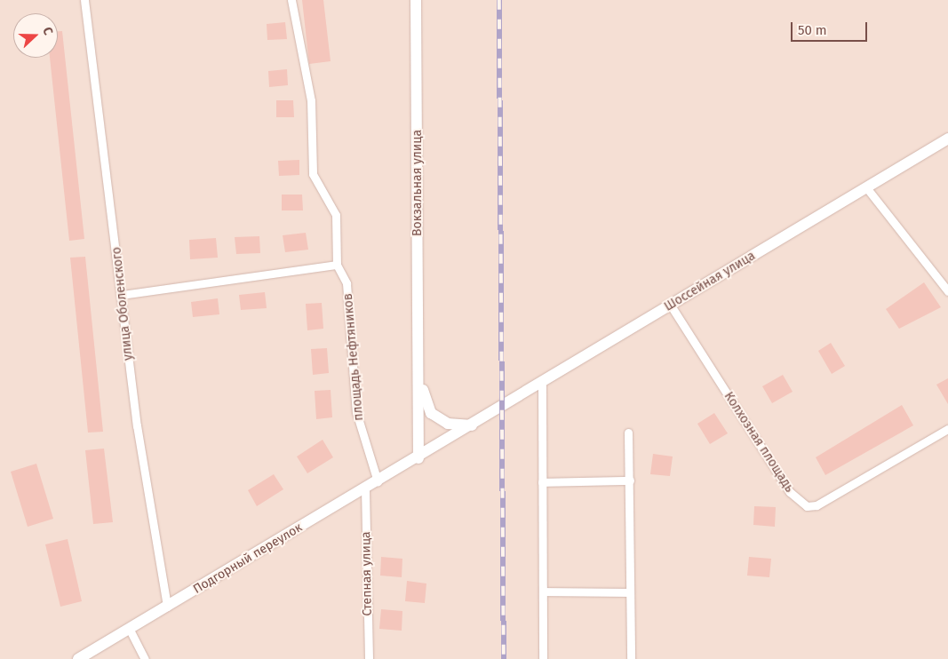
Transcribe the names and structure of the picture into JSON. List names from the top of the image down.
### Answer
{
  "streets": {
    "main road": ["Вокзальная улица", "Шоссейная улица", "Подгорный переулок"],
    "street": [
      "улица Оболенского",
      "площадь Нефтяников",
      "Колхозная площадь",
      "Степная улица"
    ]
  },
  "crossings": [
    ["Шоссейная улица", "Колхозная площадь"],
    ["Шоссейная улица", "Подгорный переулок"],
    ["улица Оболенского", "Подгорный переулок"],
    ["площадь Нефтяников", "Подгорный переулок"],
    ["Подгорный переулок", "Степная улица"]
  ],
  "scale_bar": "50 m",
  "north": "right"
}
